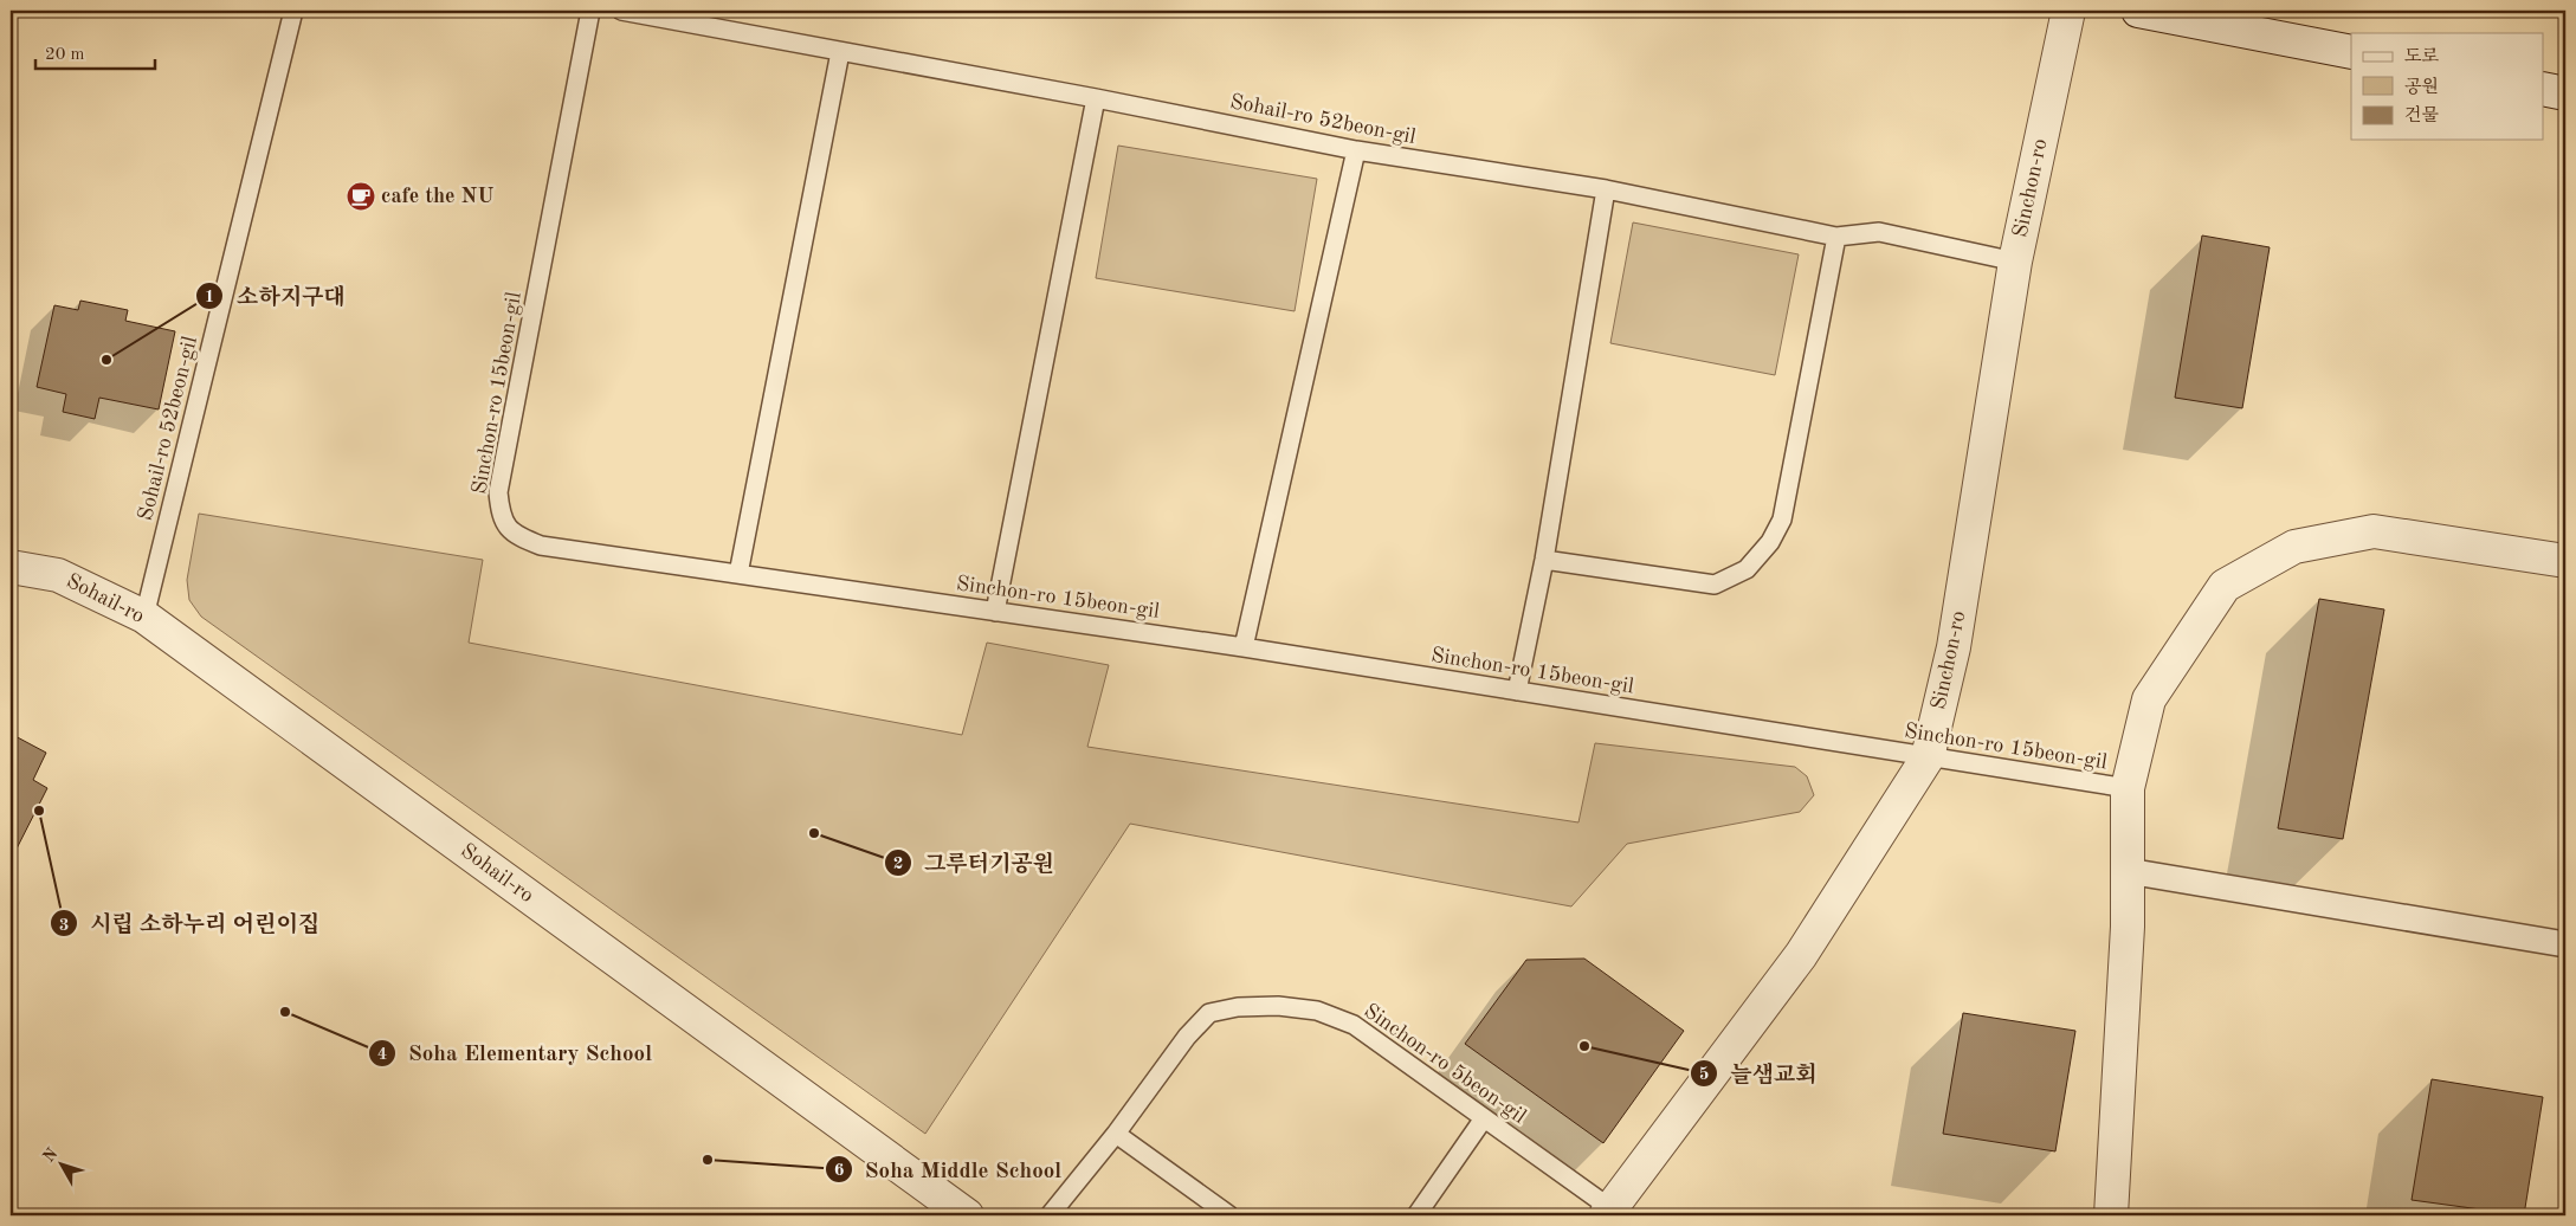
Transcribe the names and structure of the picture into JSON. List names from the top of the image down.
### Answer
{
  "streets": {
    "street": ["Sinchon-ro", "Sohail-ro"],
    "lane": ["Sohail-ro 52beon-gil", "Sinchon-ro 15beon-gil", "Sinchon-ro 5beon-gil"]
  },
  "crossings": [
    ["Sohail-ro 52beon-gil", "Sinchon-ro"],
    ["Sohail-ro 52beon-gil", "Sohail-ro"],
    ["Sinchon-ro", "Sinchon-ro 15beon-gil"],
    ["Sinchon-ro", "Sinchon-ro 5beon-gil"]
  ],
  "places": {
    "cafe": ["cafe the NU"],
    "other": [
      "소하지구대",
      "시립 소하누리 어린이집",
      "그루터기공원",
      "Soha Elementary School",
      "늘샘교회",
      "Soha Middle School"
    ]
  },
  "legend": ["도로", "공원", "건물"],
  "scale_bar": "20 m",
  "north": "top left"
}
